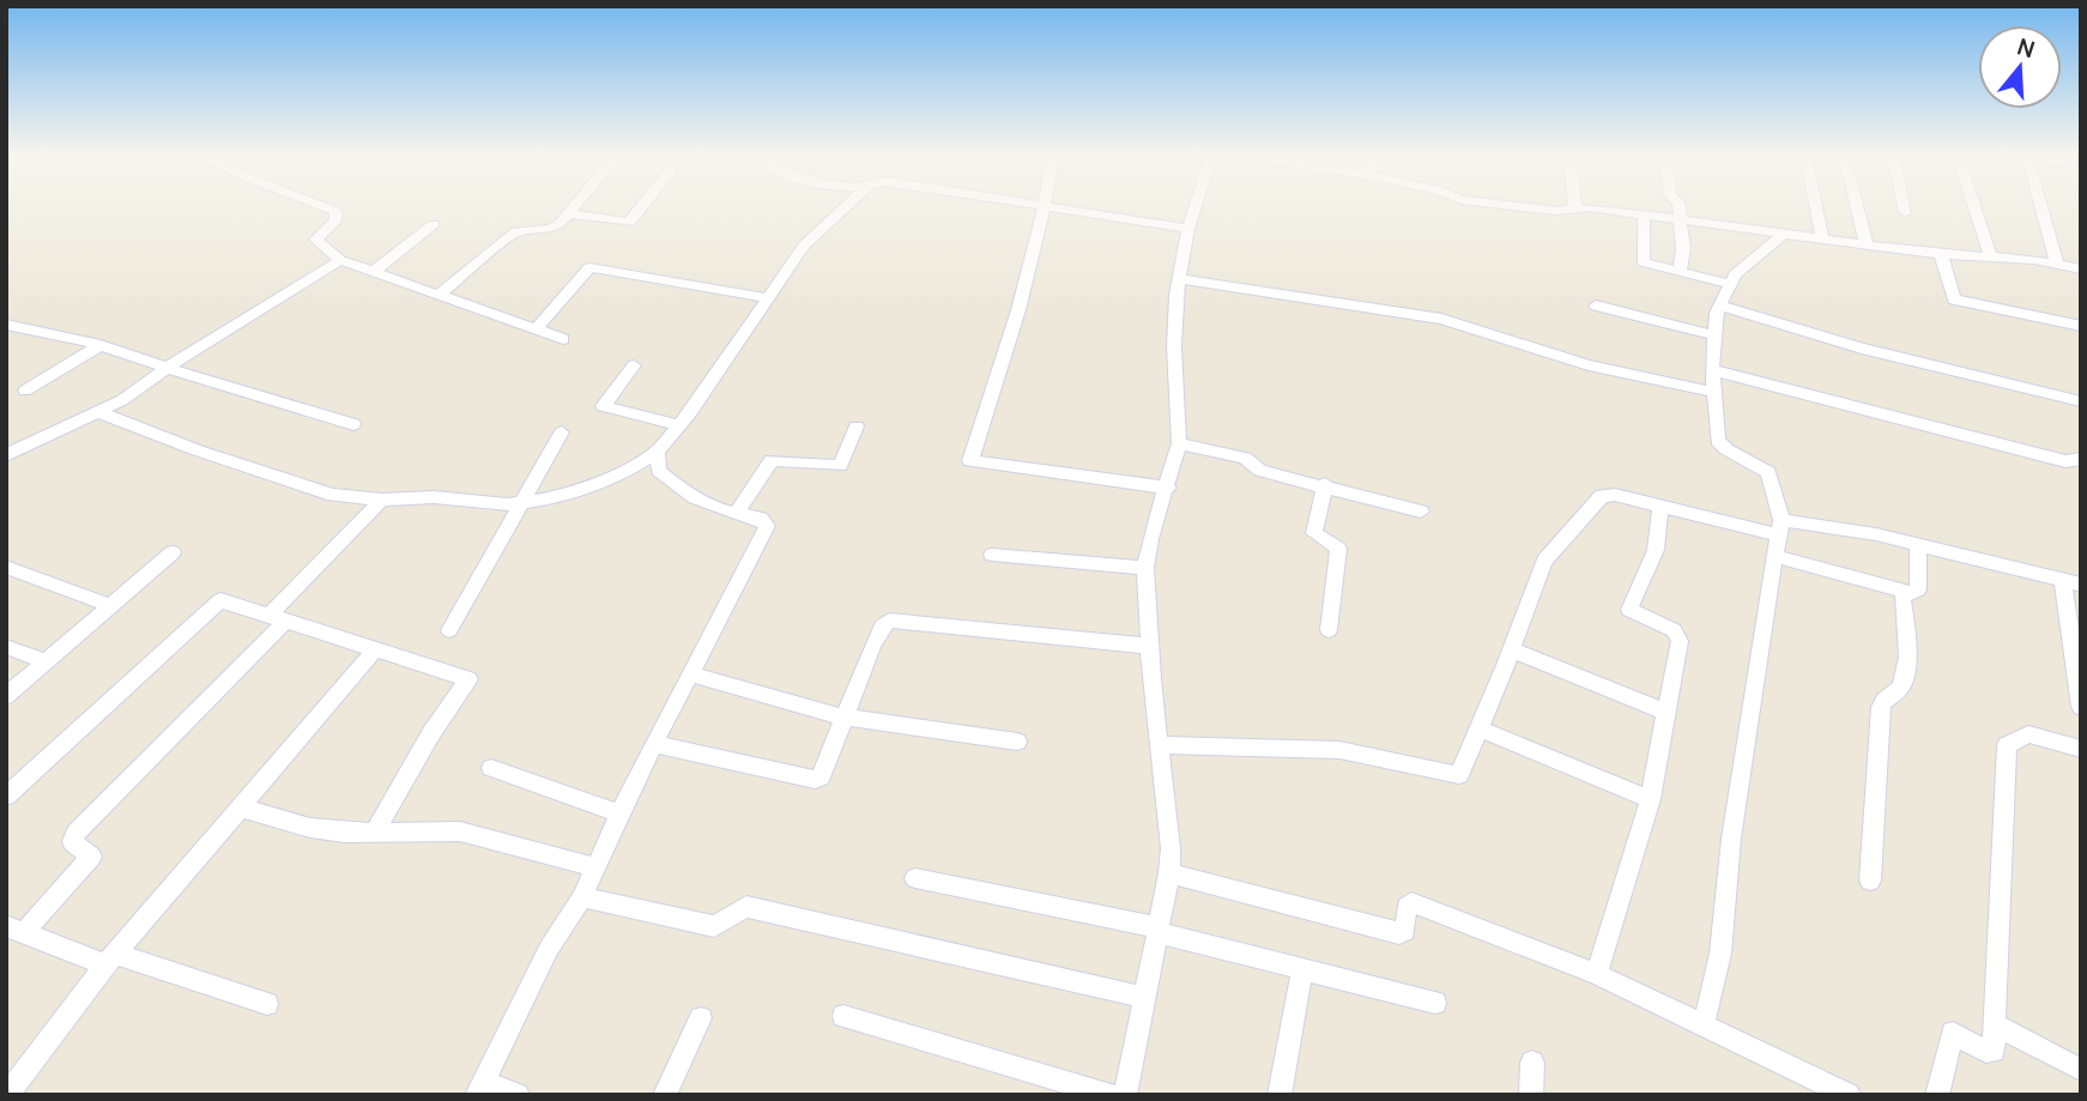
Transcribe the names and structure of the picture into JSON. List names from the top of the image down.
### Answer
{
  "north": "top"
}
